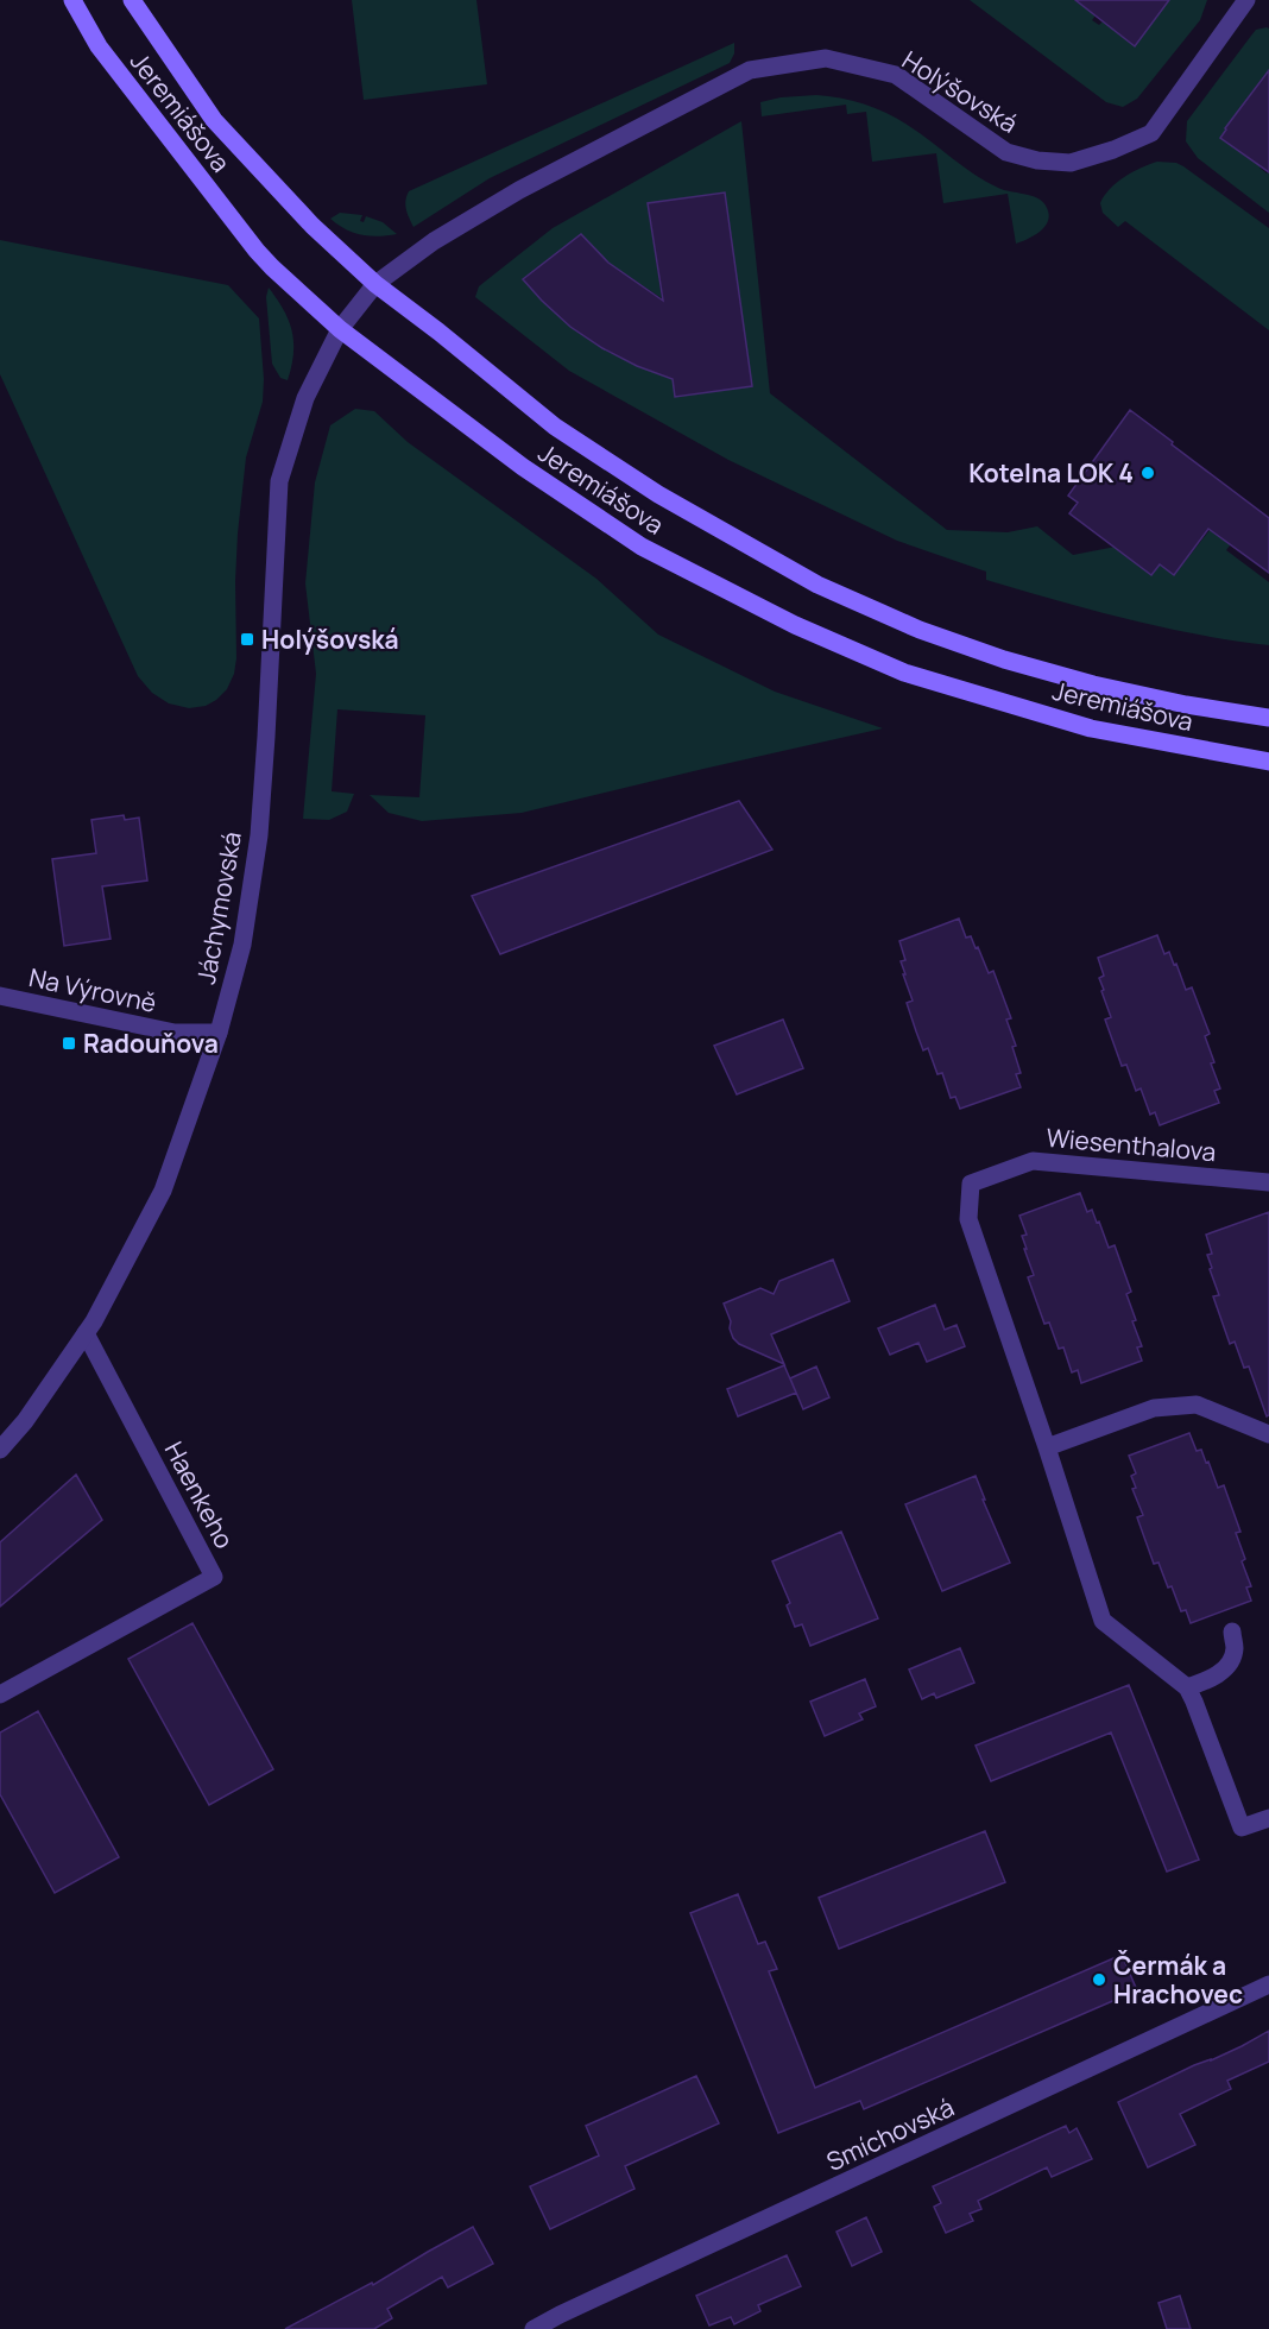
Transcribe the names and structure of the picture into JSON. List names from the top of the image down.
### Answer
{
  "streets": {
    "main road": ["Jeremiášova"],
    "street": [
      "Holýšovská",
      "Jáchymovská",
      "Na Výrovně",
      "Wiesenthalova",
      "Haenkeho",
      "Smíchovská"
    ]
  },
  "crossings": [
    ["Holýšovská", "Jeremiášova"],
    ["Holýšovská", "Jáchymovská"],
    ["Jeremiášova", "Jáchymovská"],
    ["Jáchymovská", "Na Výrovně"],
    ["Jáchymovská", "Haenkeho"]
  ],
  "places": {
    "other": ["Kotelna LOK 4", "Čermák a Hrachovec"],
    "transit": ["Holýšovská", "Radouňova"]
  }
}
